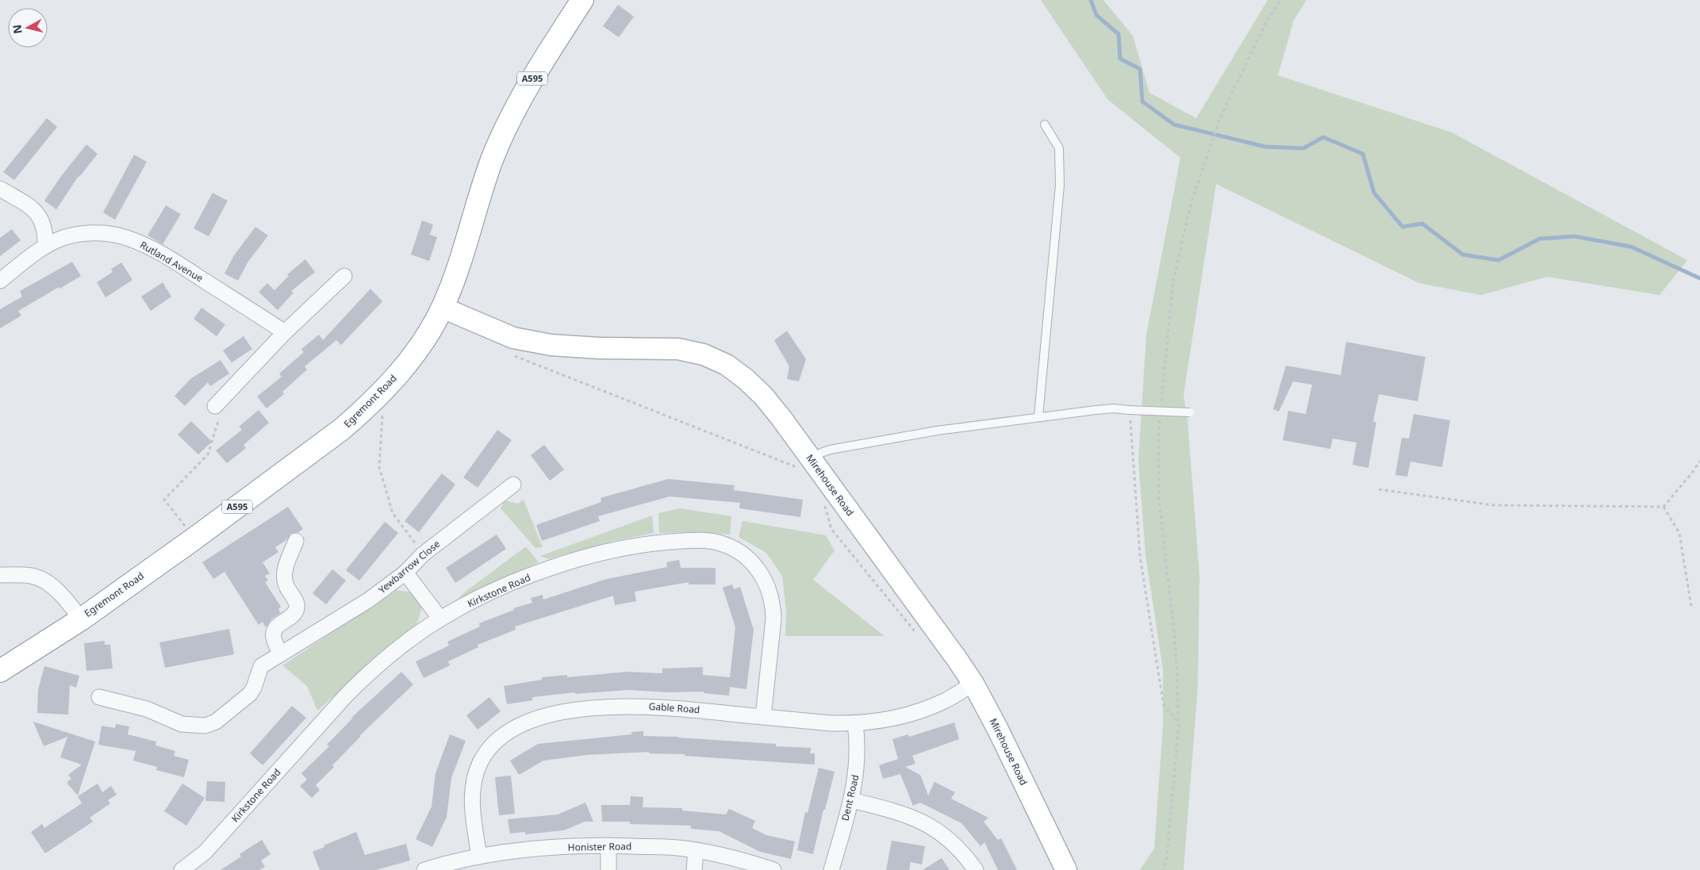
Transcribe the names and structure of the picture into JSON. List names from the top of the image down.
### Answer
{
  "streets": {
    "highway": ["A595", "Egremont Road"],
    "street": [
      "Rutland Avenue",
      "Mirehouse Road",
      "Yewbarrow Close",
      "Kirkstone Road",
      "Gable Road",
      "Dent Road",
      "Honister Road"
    ]
  },
  "crossings": [
    ["Egremont Road", "Mirehouse Road"],
    ["Mirehouse Road", "Gable Road"],
    ["Kirkstone Road", "Gable Road"],
    ["Gable Road", "Dent Road"],
    ["Gable Road", "Honister Road"]
  ],
  "north": "left"
}
